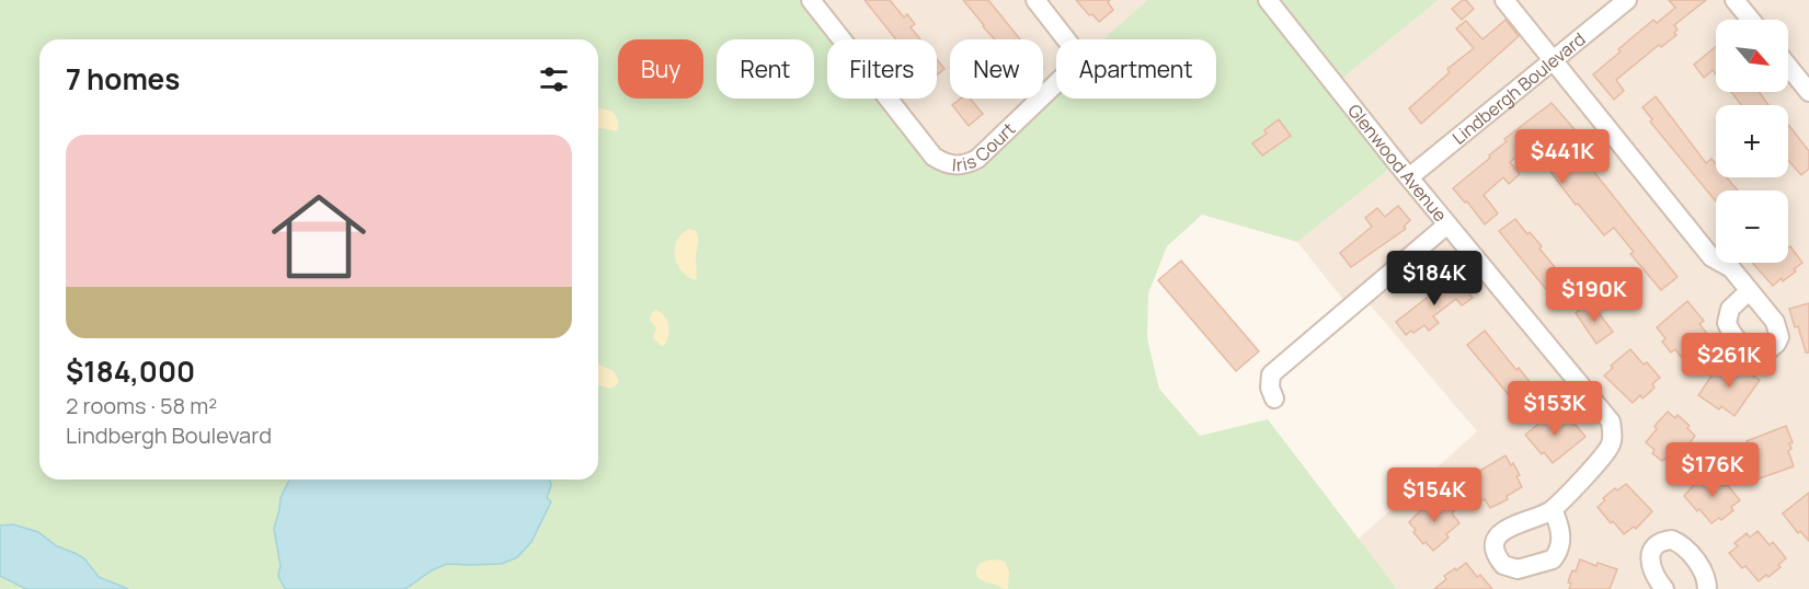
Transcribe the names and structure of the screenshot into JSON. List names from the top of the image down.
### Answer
{
  "streets": {
    "street": ["Lindbergh Boulevard", "Iris Court", "Glenwood Avenue"]
  },
  "crossings": [
    ["Lindbergh Boulevard", "Glenwood Avenue"]
  ],
  "north": "bottom right",
  "page": {
    "map_buttons": ["+", "−"],
    "chip": [
      "Buy",
      "Rent",
      "Filters",
      "New",
      "Apartment"
    ],
    "heading": "7 homes",
    "list": [
      {
        "name": "$184,000",
        "note": "2 rooms · 58 m² · Lindbergh Boulevard"
      }
    ],
    "price": [
      "$441K",
      "$184K",
      "$190K",
      "$261K",
      "$153K",
      "$176K",
      "$154K"
    ]
  }
}
